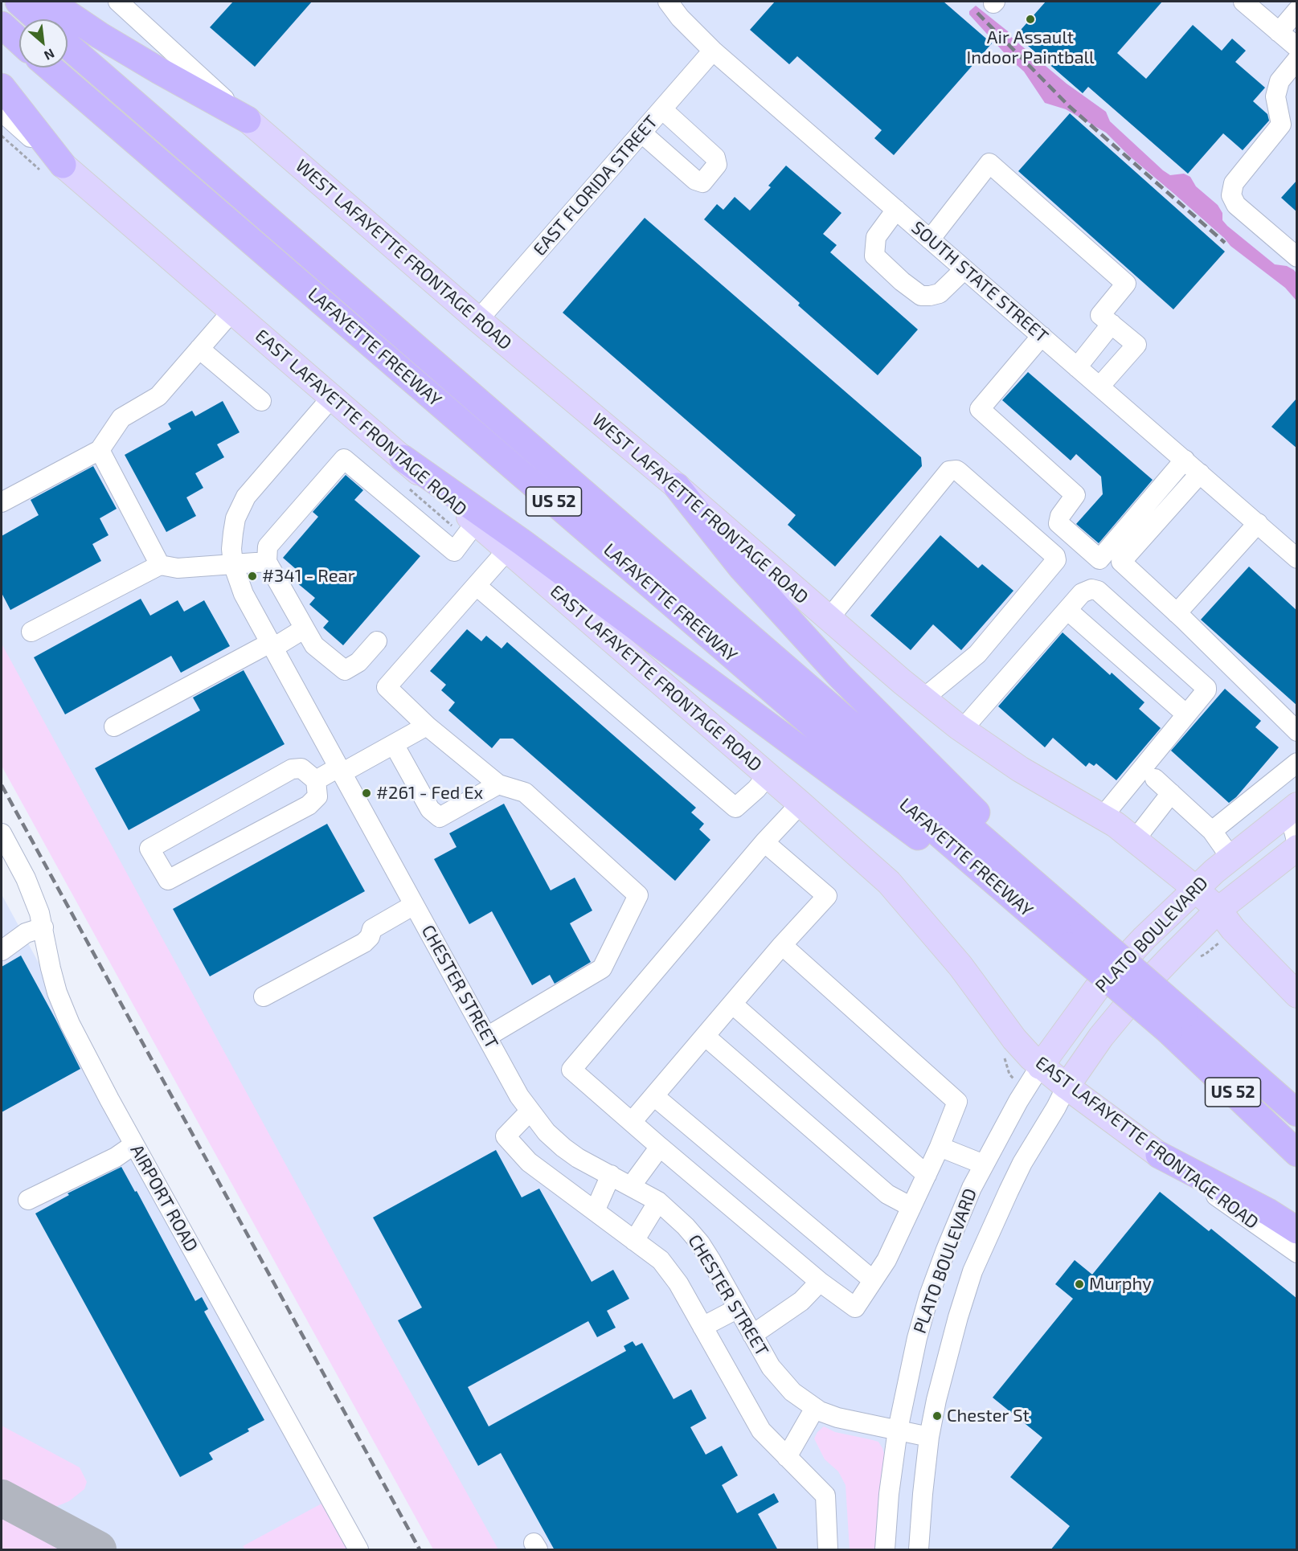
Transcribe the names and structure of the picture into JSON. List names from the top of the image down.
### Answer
{
  "streets": {
    "highway": ["LAFAYETTE FREEWAY", "US 52"],
    "main road": ["WEST LAFAYETTE FRONTAGE ROAD", "EAST LAFAYETTE FRONTAGE ROAD", "PLATO BOULEVARD"],
    "street": [
      "EAST FLORIDA STREET",
      "SOUTH STATE STREET",
      "CHESTER STREET",
      "AIRPORT ROAD"
    ]
  },
  "crossings": [
    ["EAST FLORIDA STREET", "WEST LAFAYETTE FRONTAGE ROAD"],
    ["EAST FLORIDA STREET", "SOUTH STATE STREET"],
    ["WEST LAFAYETTE FRONTAGE ROAD", "PLATO BOULEVARD"],
    ["EAST LAFAYETTE FRONTAGE ROAD", "PLATO BOULEVARD"],
    ["EAST LAFAYETTE FRONTAGE ROAD", "CHESTER STREET"],
    ["PLATO BOULEVARD", "CHESTER STREET"]
  ],
  "places": [
    "Air Assault Indoor Paintball",
    "#341 - Rear",
    "#261 - Fed Ex",
    "Murphy",
    "Chester St"
  ],
  "north": "bottom right"
}
